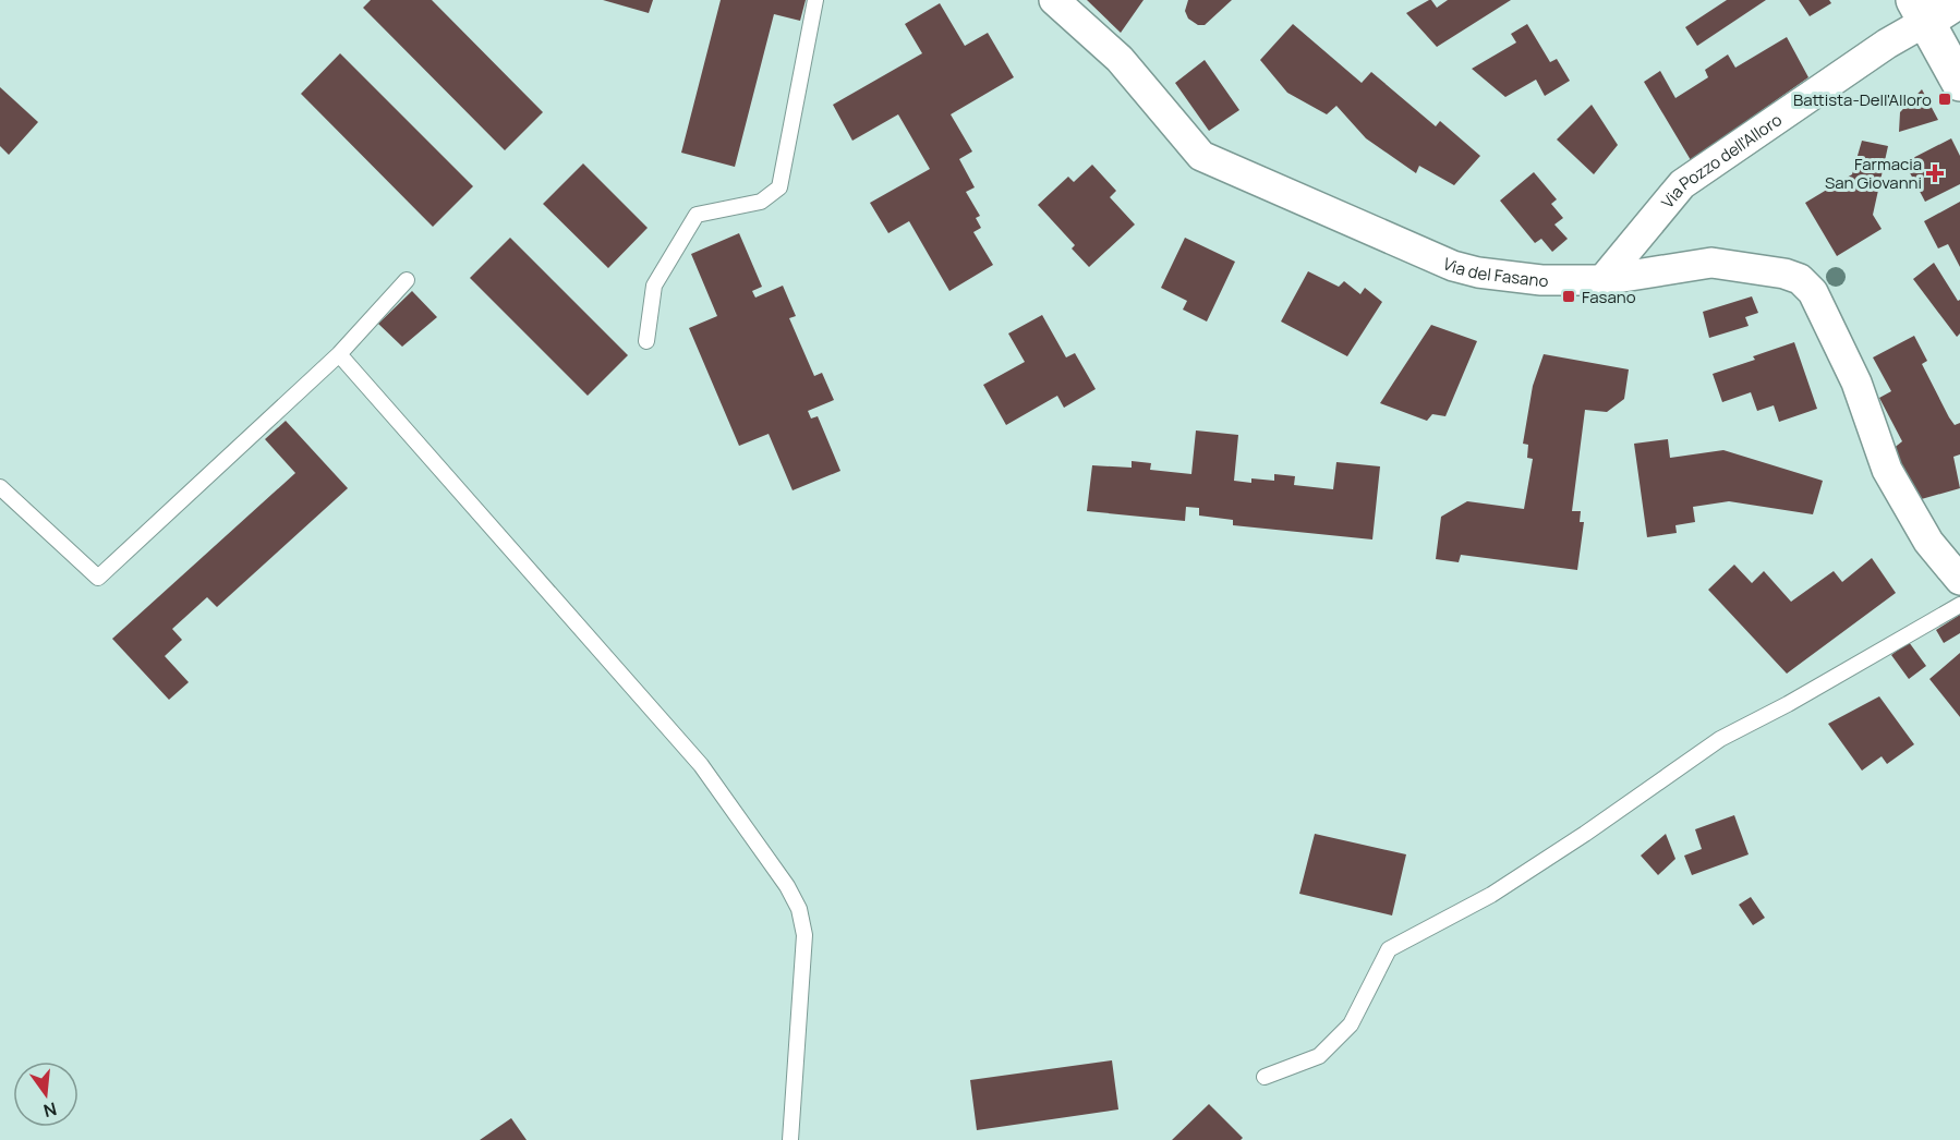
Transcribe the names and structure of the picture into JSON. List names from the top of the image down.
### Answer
{
  "streets": {
    "street": ["Via Pozzo dell'Alloro", "Via del Fasano"]
  },
  "crossings": [
    ["Via Pozzo dell'Alloro", "Via del Fasano"]
  ],
  "places": {
    "transit": ["Battista-Dell'Alloro", "Fasano"],
    "health": ["Farmacia San Giovanni"]
  },
  "north": "bottom"
}
